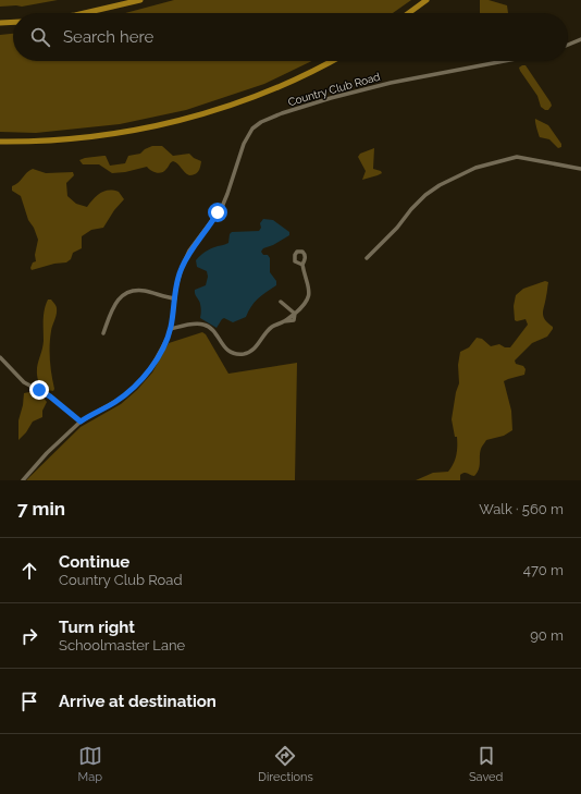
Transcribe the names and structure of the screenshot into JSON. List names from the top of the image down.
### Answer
{
  "streets": {
    "street": ["Country Club Road"]
  },
  "page": {
    "search": "Search here",
    "heading": ["7 min", "Walk · 560 m"],
    "list": [
      ["Continue", "Country Club Road", "470 m"],
      ["Turn right", "Schoolmaster Lane", "90 m"],
      "Arrive at destination"
    ],
    "nav": ["Map", "Directions", "Saved"]
  }
}
